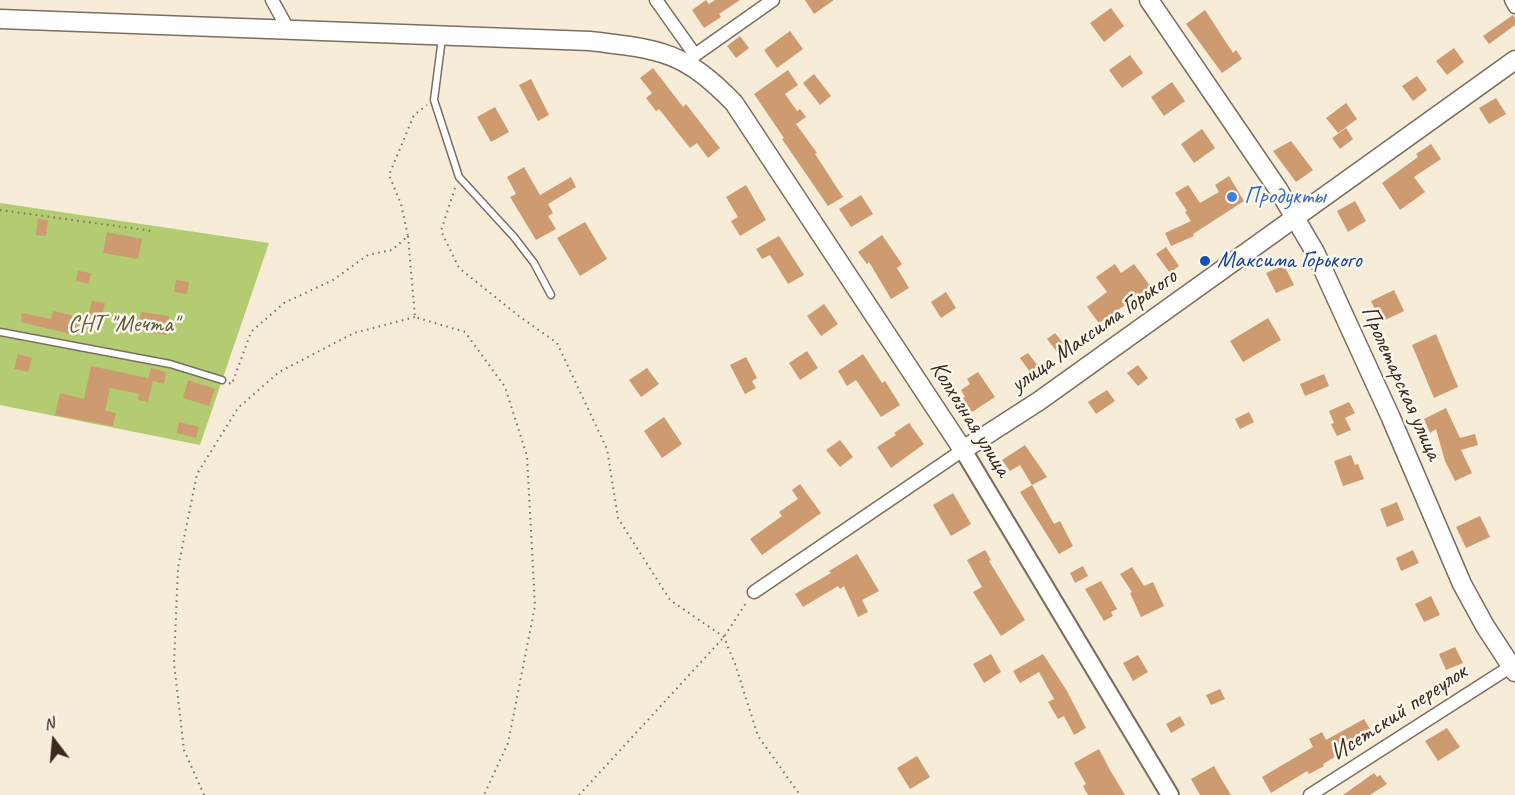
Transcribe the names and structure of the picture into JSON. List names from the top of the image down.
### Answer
{
  "streets": {
    "main road": ["улица Максима Горького", "Пролетарская улица", "Колхозная улица"],
    "street": ["Исетский переулок"]
  },
  "crossings": [
    ["улица Максима Горького", "Пролетарская улица"],
    ["улица Максима Горького", "Колхозная улица"],
    ["Пролетарская улица", "Исетский переулок"]
  ],
  "parks": ["СНТ \"Мечта\""],
  "places": ["Продукты", "Максима Горького"],
  "north": "top"
}
